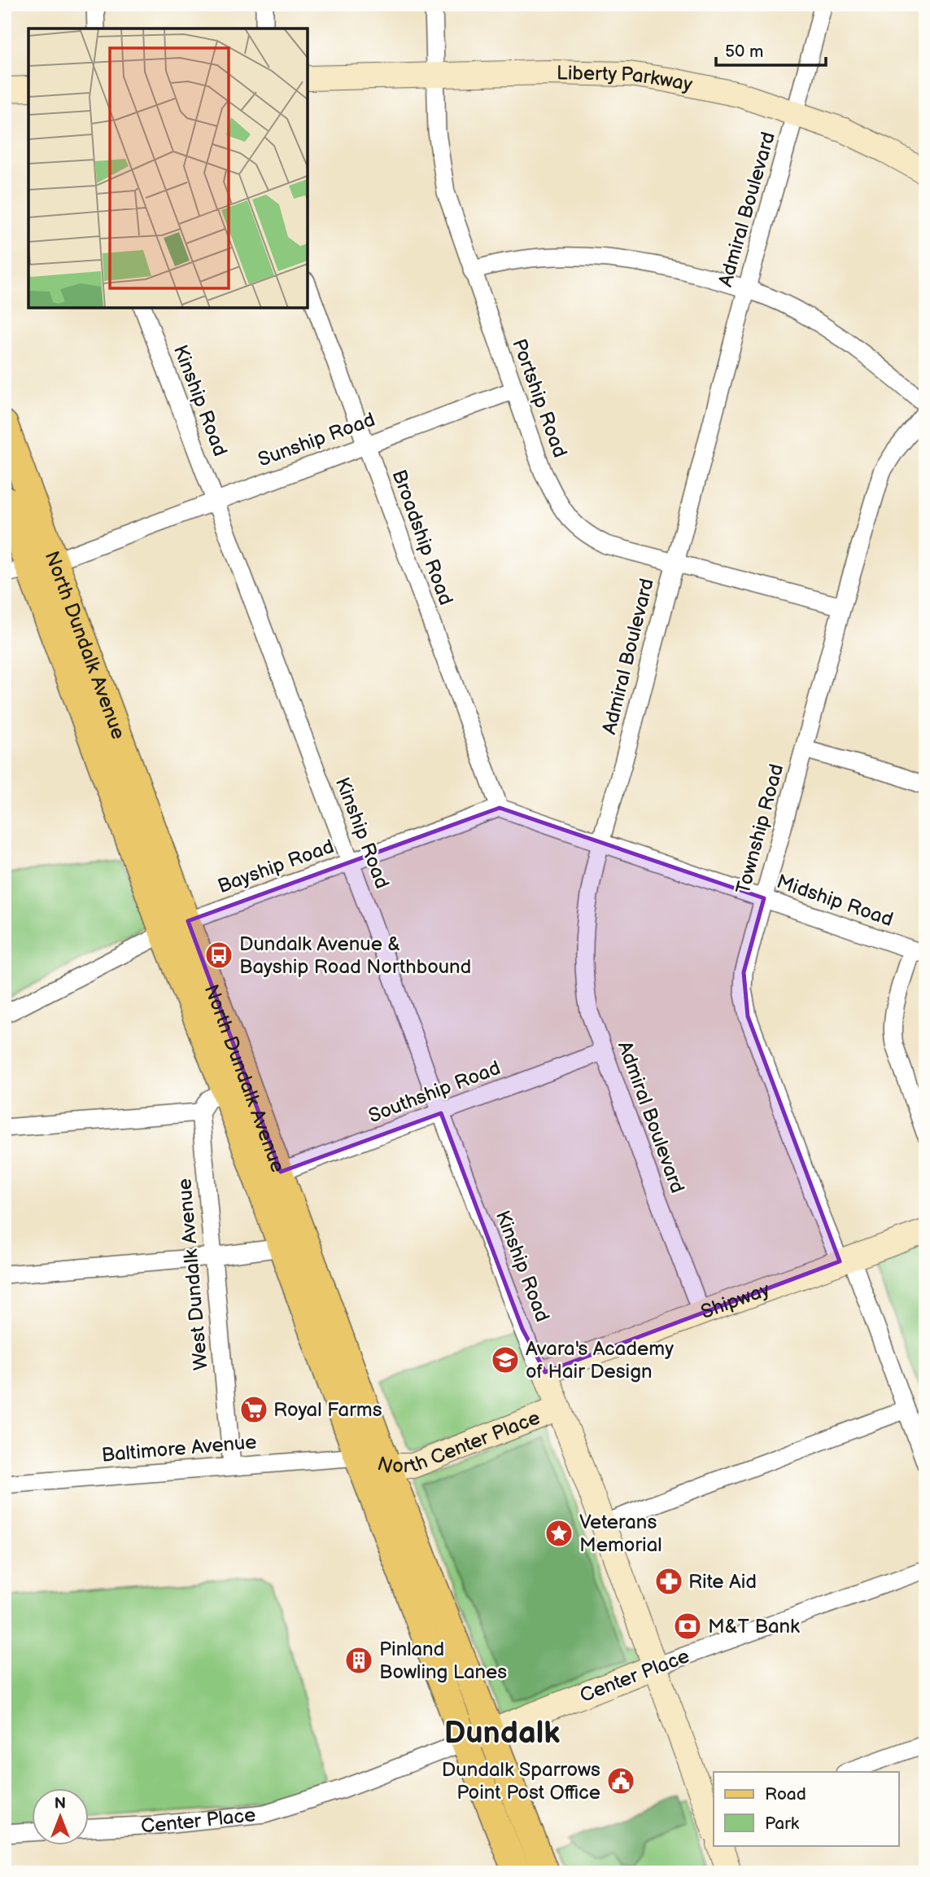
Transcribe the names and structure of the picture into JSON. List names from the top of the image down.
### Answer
{
  "streets": {
    "main road": ["North Dundalk Avenue"],
    "street": [
      "Liberty Parkway",
      "Admiral Boulevard",
      "Portship Road",
      "Kinship Road",
      "Sunship Road",
      "Broadship Road",
      "Township Road",
      "Bayship Road",
      "Midship Road",
      "Southship Road",
      "West Dundalk Avenue",
      "Shipway",
      "North Center Place",
      "Baltimore Avenue",
      "Center Place"
    ]
  },
  "crossings": [
    ["Liberty Parkway", "Admiral Boulevard"],
    ["Liberty Parkway", "Portship Road"],
    ["Admiral Boulevard", "Portship Road"],
    ["Admiral Boulevard", "Midship Road"],
    ["Admiral Boulevard", "Southship Road"],
    ["Admiral Boulevard", "Shipway"],
    ["Portship Road", "Sunship Road"],
    ["Portship Road", "Township Road"],
    ["Kinship Road", "Sunship Road"],
    ["Kinship Road", "Bayship Road"],
    ["Kinship Road", "Southship Road"],
    ["Kinship Road", "Shipway"],
    ["Sunship Road", "Broadship Road"],
    ["Sunship Road", "North Dundalk Avenue"],
    ["Broadship Road", "Bayship Road"],
    ["Broadship Road", "Midship Road"],
    ["North Dundalk Avenue", "Bayship Road"],
    ["North Dundalk Avenue", "Southship Road"],
    ["North Dundalk Avenue", "North Center Place"],
    ["North Dundalk Avenue", "Baltimore Avenue"],
    ["North Dundalk Avenue", "Center Place"],
    ["Township Road", "Midship Road"],
    ["Township Road", "Shipway"],
    ["Bayship Road", "Midship Road"],
    ["West Dundalk Avenue", "Baltimore Avenue"],
    ["North Center Place", "Baltimore Avenue"]
  ],
  "districts": ["Dundalk"],
  "places": {
    "bus stop": ["Dundalk Avenue & Bayship Road Northbound"],
    "school or university": ["Avara's Academy of Hair Design"],
    "supermarket": ["Royal Farms"],
    "place": ["Veterans Memorial"],
    "pharmacy": ["Rite Aid"],
    "bank": ["M&T Bank"],
    "building": ["Pinland Bowling Lanes"],
    "public building": ["Dundalk Sparrows Point Post Office"]
  },
  "legend": ["Road", "Park"],
  "scale_bar": "50 m",
  "north": "top"
}
